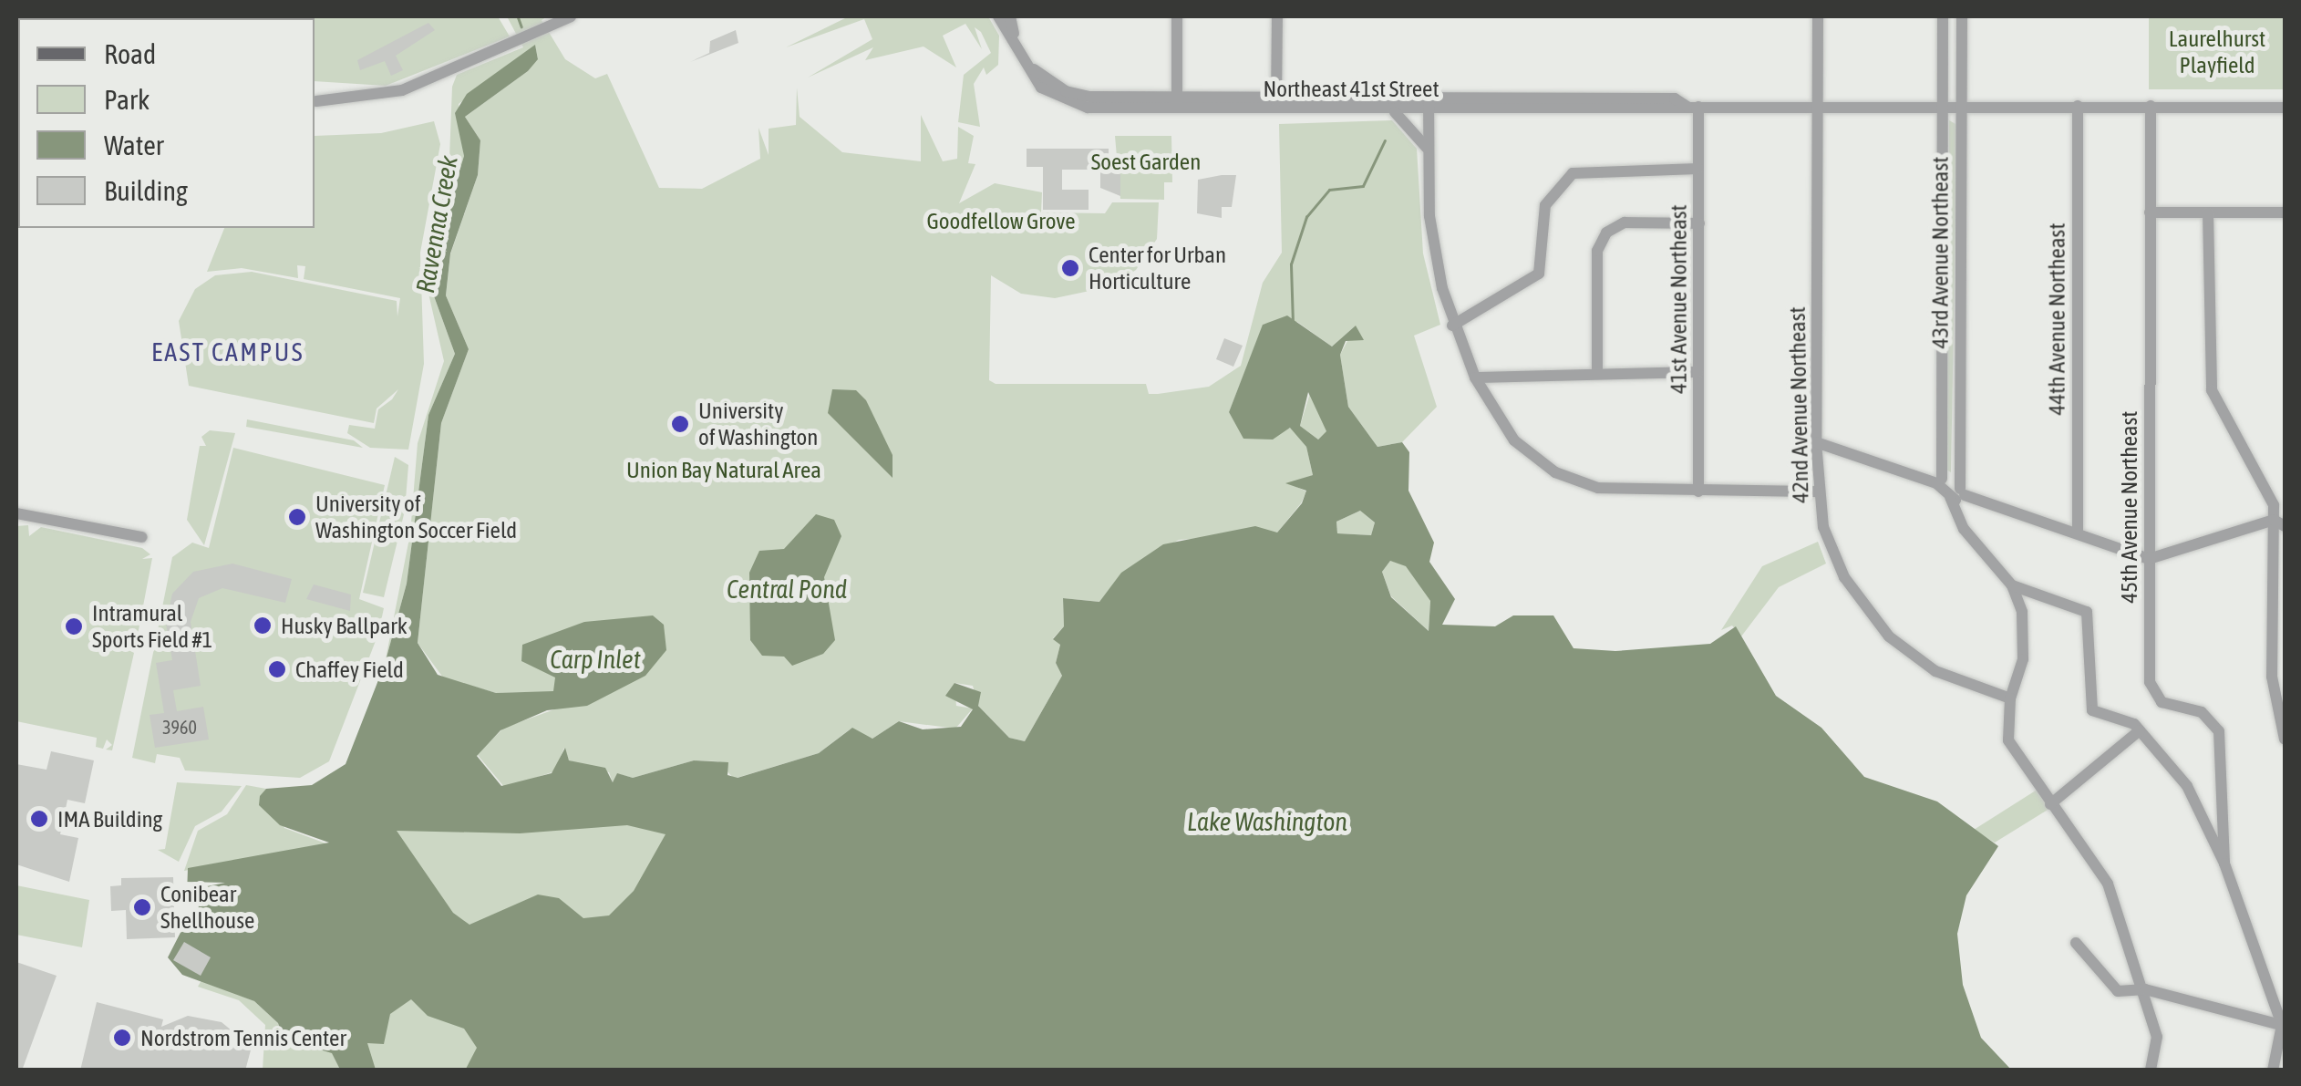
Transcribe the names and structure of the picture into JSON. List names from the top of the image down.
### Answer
{
  "streets": {
    "street": [
      "Northeast 41st Street",
      "43rd Avenue Northeast",
      "41st Avenue Northeast",
      "44th Avenue Northeast",
      "42nd Avenue Northeast",
      "45th Avenue Northeast"
    ]
  },
  "crossings": [
    ["Northeast 41st Street", "43rd Avenue Northeast"],
    ["Northeast 41st Street", "41st Avenue Northeast"],
    ["Northeast 41st Street", "44th Avenue Northeast"],
    ["Northeast 41st Street", "42nd Avenue Northeast"],
    ["Northeast 41st Street", "45th Avenue Northeast"]
  ],
  "districts": ["EAST CAMPUS"],
  "water": [
    "Ravenna Creek",
    "Central Pond",
    "Carp Inlet",
    "Lake Washington"
  ],
  "parks": [
    "Laurelhurst Playfield",
    "Soest Garden",
    "Goodfellow Grove",
    "Union Bay Natural Area"
  ],
  "places": [
    "Center for Urban Horticulture",
    "University of Washington",
    "University of Washington Soccer Field",
    "Husky Ballpark",
    "Intramural Sports Field #1",
    "Chaffey Field",
    "IMA Building",
    "Conibear Shellhouse",
    "Nordstrom Tennis Center"
  ],
  "house_numbers": ["3960"],
  "legend": [
    "Road",
    "Park",
    "Water",
    "Building"
  ]
}
